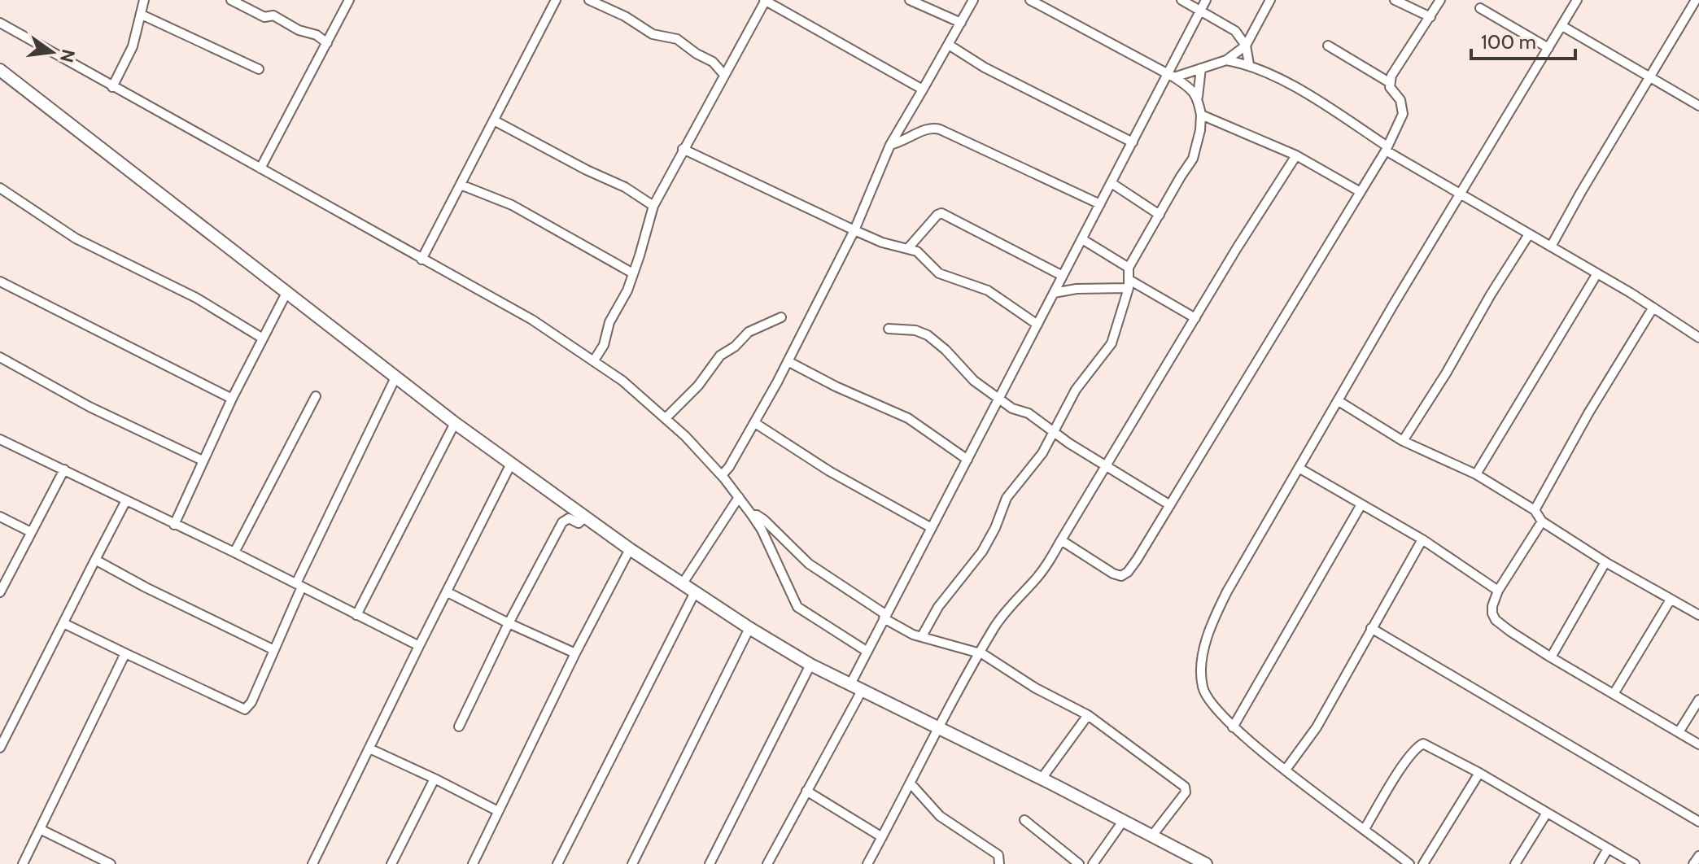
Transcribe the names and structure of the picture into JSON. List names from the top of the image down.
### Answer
{
  "scale_bar": "100 m",
  "north": "right"
}
